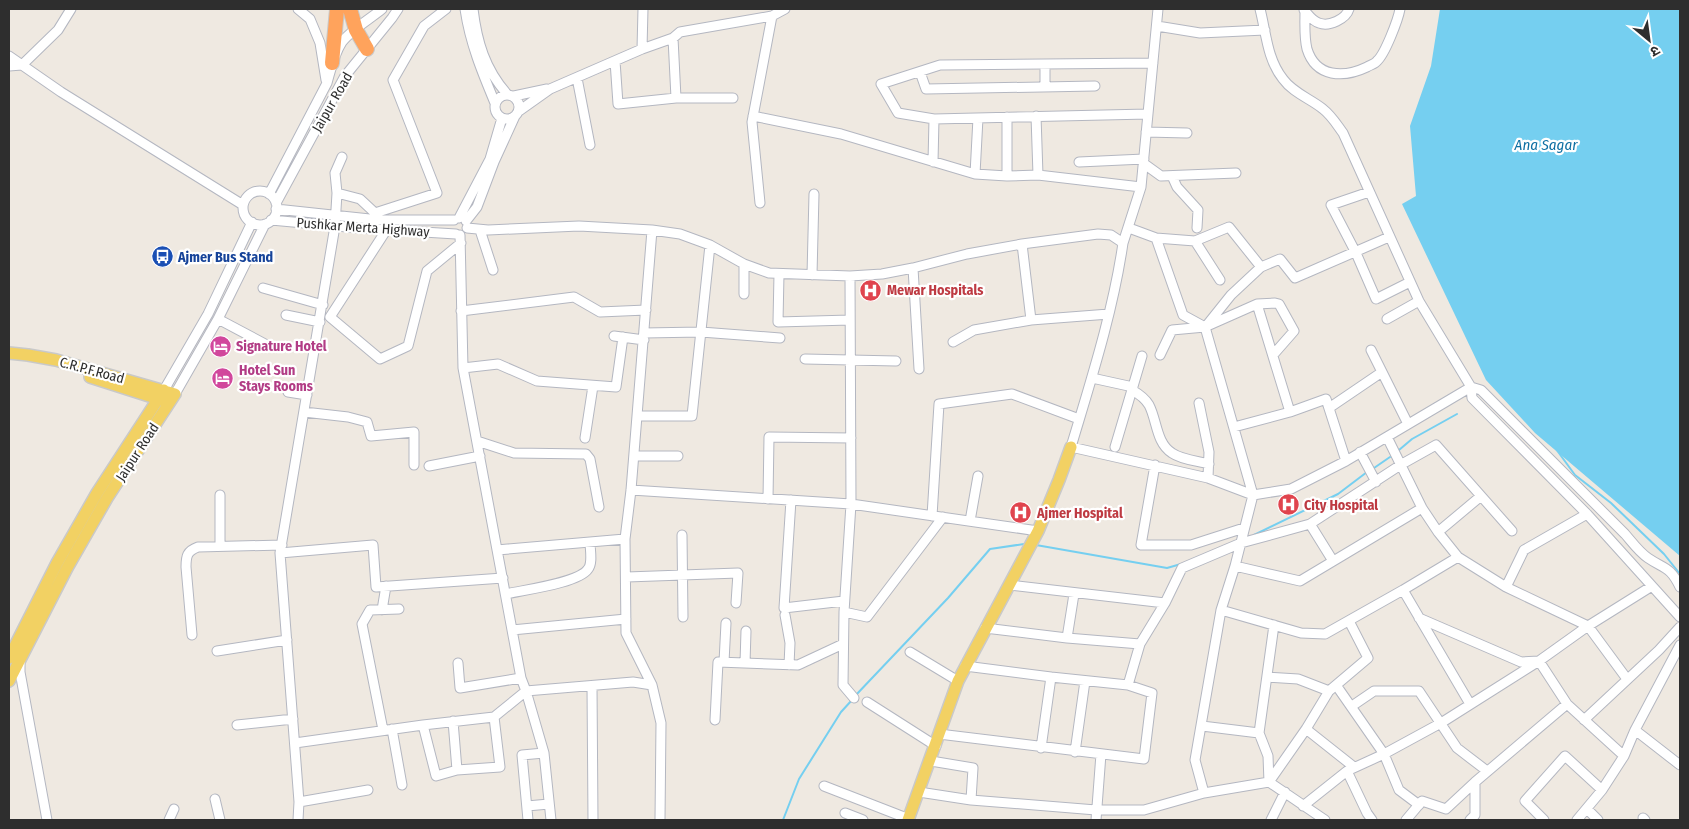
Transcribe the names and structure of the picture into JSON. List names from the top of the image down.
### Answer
{
  "streets": {
    "main road": ["Jaipur Road", "C.R.P.F.Road"],
    "street": ["Pushkar Merta Highway"]
  },
  "crossings": [
    ["Jaipur Road", "Pushkar Merta Highway"],
    ["Jaipur Road", "C.R.P.F.Road"]
  ],
  "water": ["Ana Sagar"],
  "places": {
    "bus stop": ["Ajmer Bus Stand"],
    "hospital": ["Mewar Hospitals", "City Hospital", "Ajmer Hospital"],
    "hotel": ["Signature Hotel", "Hotel Sun Stays Rooms"]
  },
  "north": "bottom right"
}
